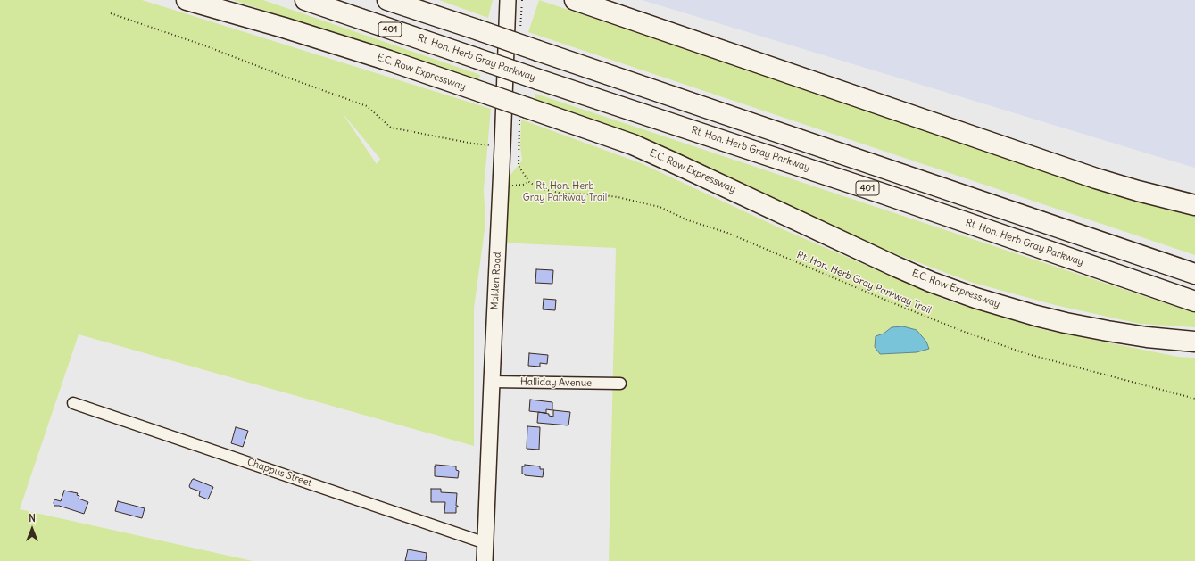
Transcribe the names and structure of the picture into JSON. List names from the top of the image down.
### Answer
{
  "streets": {
    "highway": ["401", "Rt. Hon. Herb Gray Parkway", "E.C. Row Expressway"],
    "main road": ["Malden Road"],
    "street": ["Halliday Avenue", "Chappus Street"],
    "path": ["Rt. Hon. Herb Gray Parkway Trail"]
  },
  "crossings": [
    ["Malden Road", "Rt. Hon. Herb Gray Parkway Trail"],
    ["Malden Road", "Halliday Avenue"],
    ["Malden Road", "Chappus Street"]
  ],
  "parks": ["Rt. Hon. Herb Gray Parkway Trail"],
  "north": "top"
}
